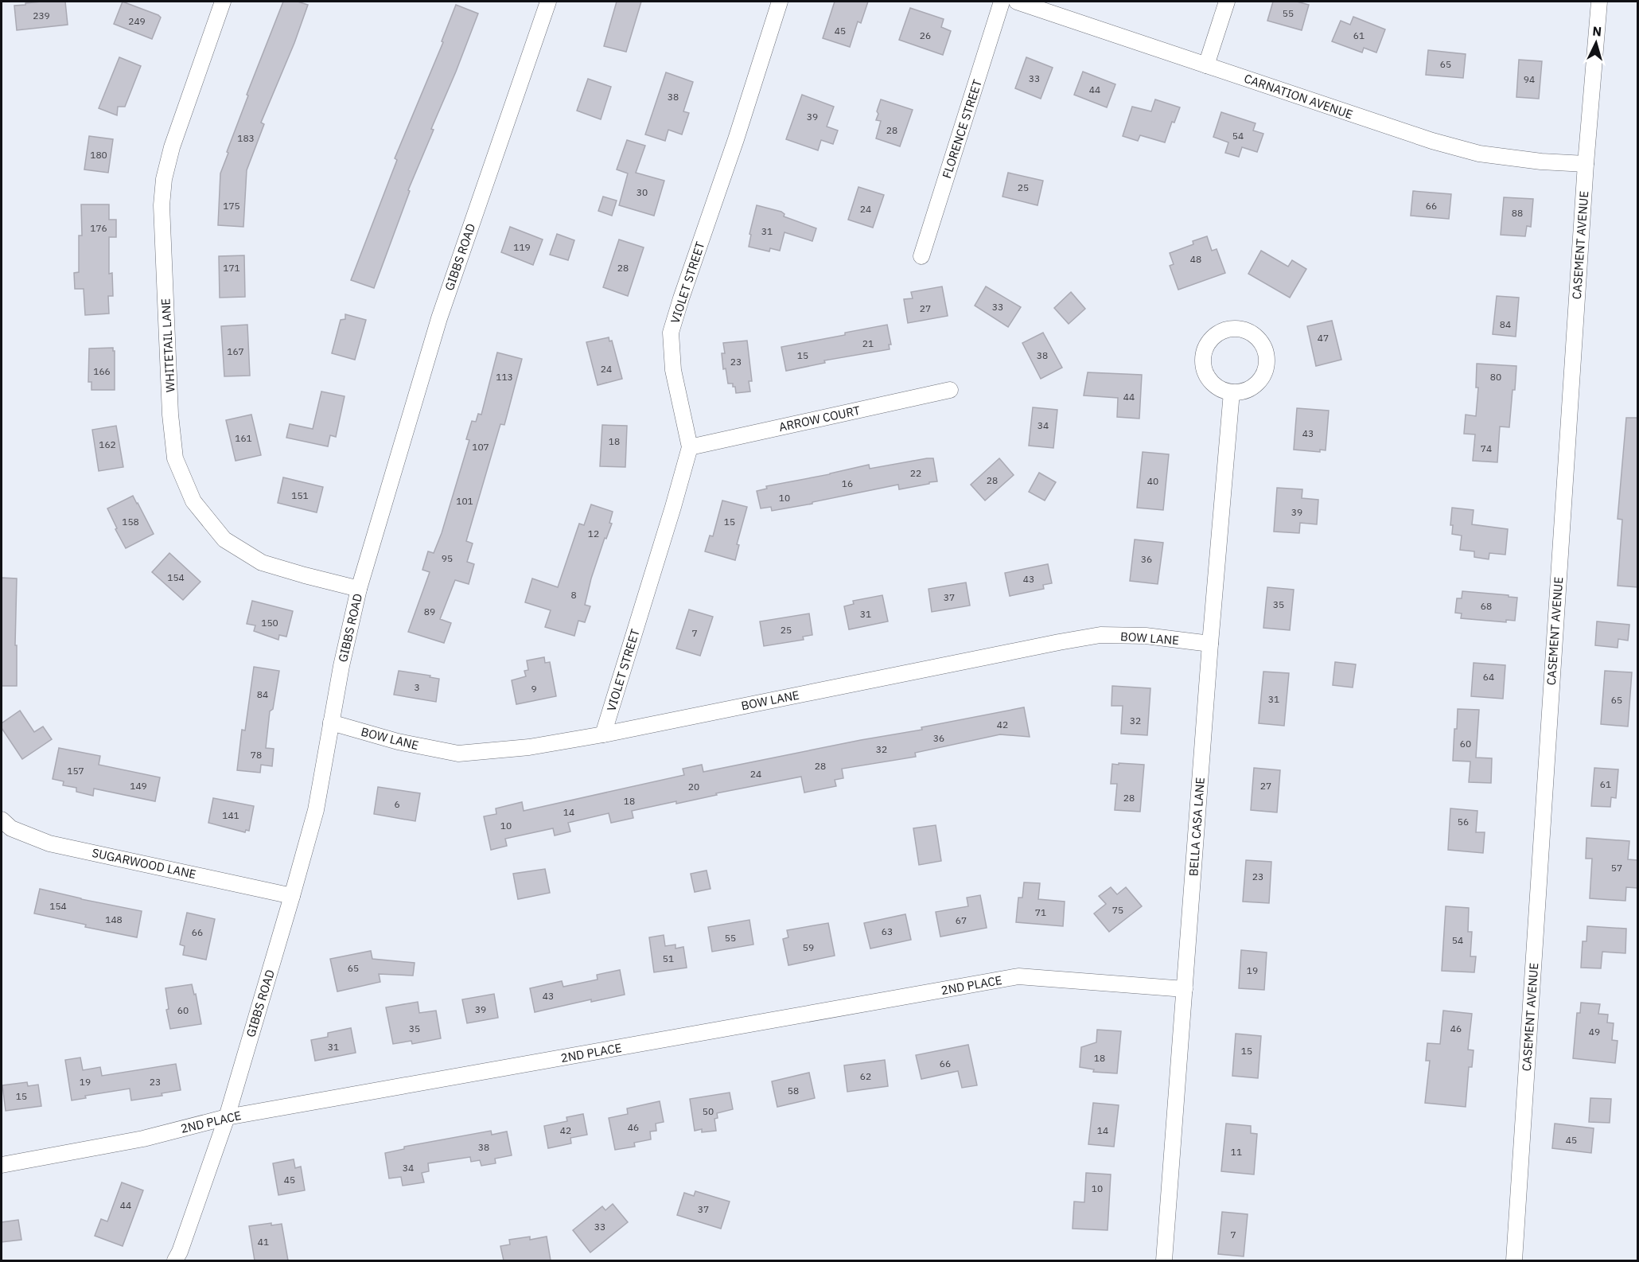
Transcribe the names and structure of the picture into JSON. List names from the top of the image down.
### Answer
{
  "streets": {
    "street": [
      "CARNATION AVENUE",
      "FLORENCE STREET",
      "CASEMENT AVENUE",
      "GIBBS ROAD",
      "VIOLET STREET",
      "WHITETAIL LANE",
      "ARROW COURT",
      "BOW LANE",
      "BELLA CASA LANE",
      "SUGARWOOD LANE",
      "2ND PLACE"
    ]
  },
  "crossings": [
    ["CARNATION AVENUE", "CASEMENT AVENUE"],
    ["GIBBS ROAD", "WHITETAIL LANE"],
    ["GIBBS ROAD", "BOW LANE"],
    ["GIBBS ROAD", "SUGARWOOD LANE"],
    ["GIBBS ROAD", "2ND PLACE"],
    ["VIOLET STREET", "ARROW COURT"],
    ["VIOLET STREET", "BOW LANE"],
    ["BOW LANE", "BELLA CASA LANE"],
    ["BELLA CASA LANE", "2ND PLACE"]
  ],
  "house_numbers": [
    "55",
    "239",
    "249",
    "45",
    "26",
    "61",
    "65",
    "33",
    "94",
    "44",
    "38",
    "39",
    "28",
    "54",
    "183",
    "180",
    "25",
    "30",
    "175",
    "66",
    "24",
    "88",
    "176",
    "31",
    "119",
    "48",
    "171",
    "28",
    "33",
    "27",
    "84",
    "47",
    "21",
    "167",
    "15",
    "38",
    "23",
    "24",
    "166",
    "113",
    "80",
    "44",
    "34",
    "43",
    "161",
    "18",
    "162",
    "107",
    "74",
    "22",
    "28",
    "40",
    "16",
    "151",
    "10",
    "101",
    "39",
    "158",
    "15",
    "12",
    "95",
    "36",
    "154",
    "43",
    "8",
    "37",
    "35",
    "68",
    "89",
    "31",
    "150",
    "25",
    "7",
    "64",
    "3",
    "9",
    "84",
    "31",
    "65",
    "32",
    "42",
    "36",
    "60",
    "32",
    "78",
    "28",
    "157",
    "24",
    "61",
    "149",
    "27",
    "20",
    "28",
    "18",
    "6",
    "14",
    "141",
    "56",
    "10",
    "57",
    "23",
    "154",
    "75",
    "71",
    "148",
    "67",
    "63",
    "66",
    "55",
    "54",
    "59",
    "51",
    "65",
    "19",
    "43",
    "39",
    "60",
    "35",
    "46",
    "49",
    "31",
    "15",
    "18",
    "66",
    "62",
    "19",
    "23",
    "58",
    "15",
    "50",
    "46",
    "42",
    "14",
    "45",
    "38",
    "11",
    "34",
    "45",
    "10",
    "44",
    "37",
    "33",
    "7",
    "41"
  ],
  "north": "top"
}
